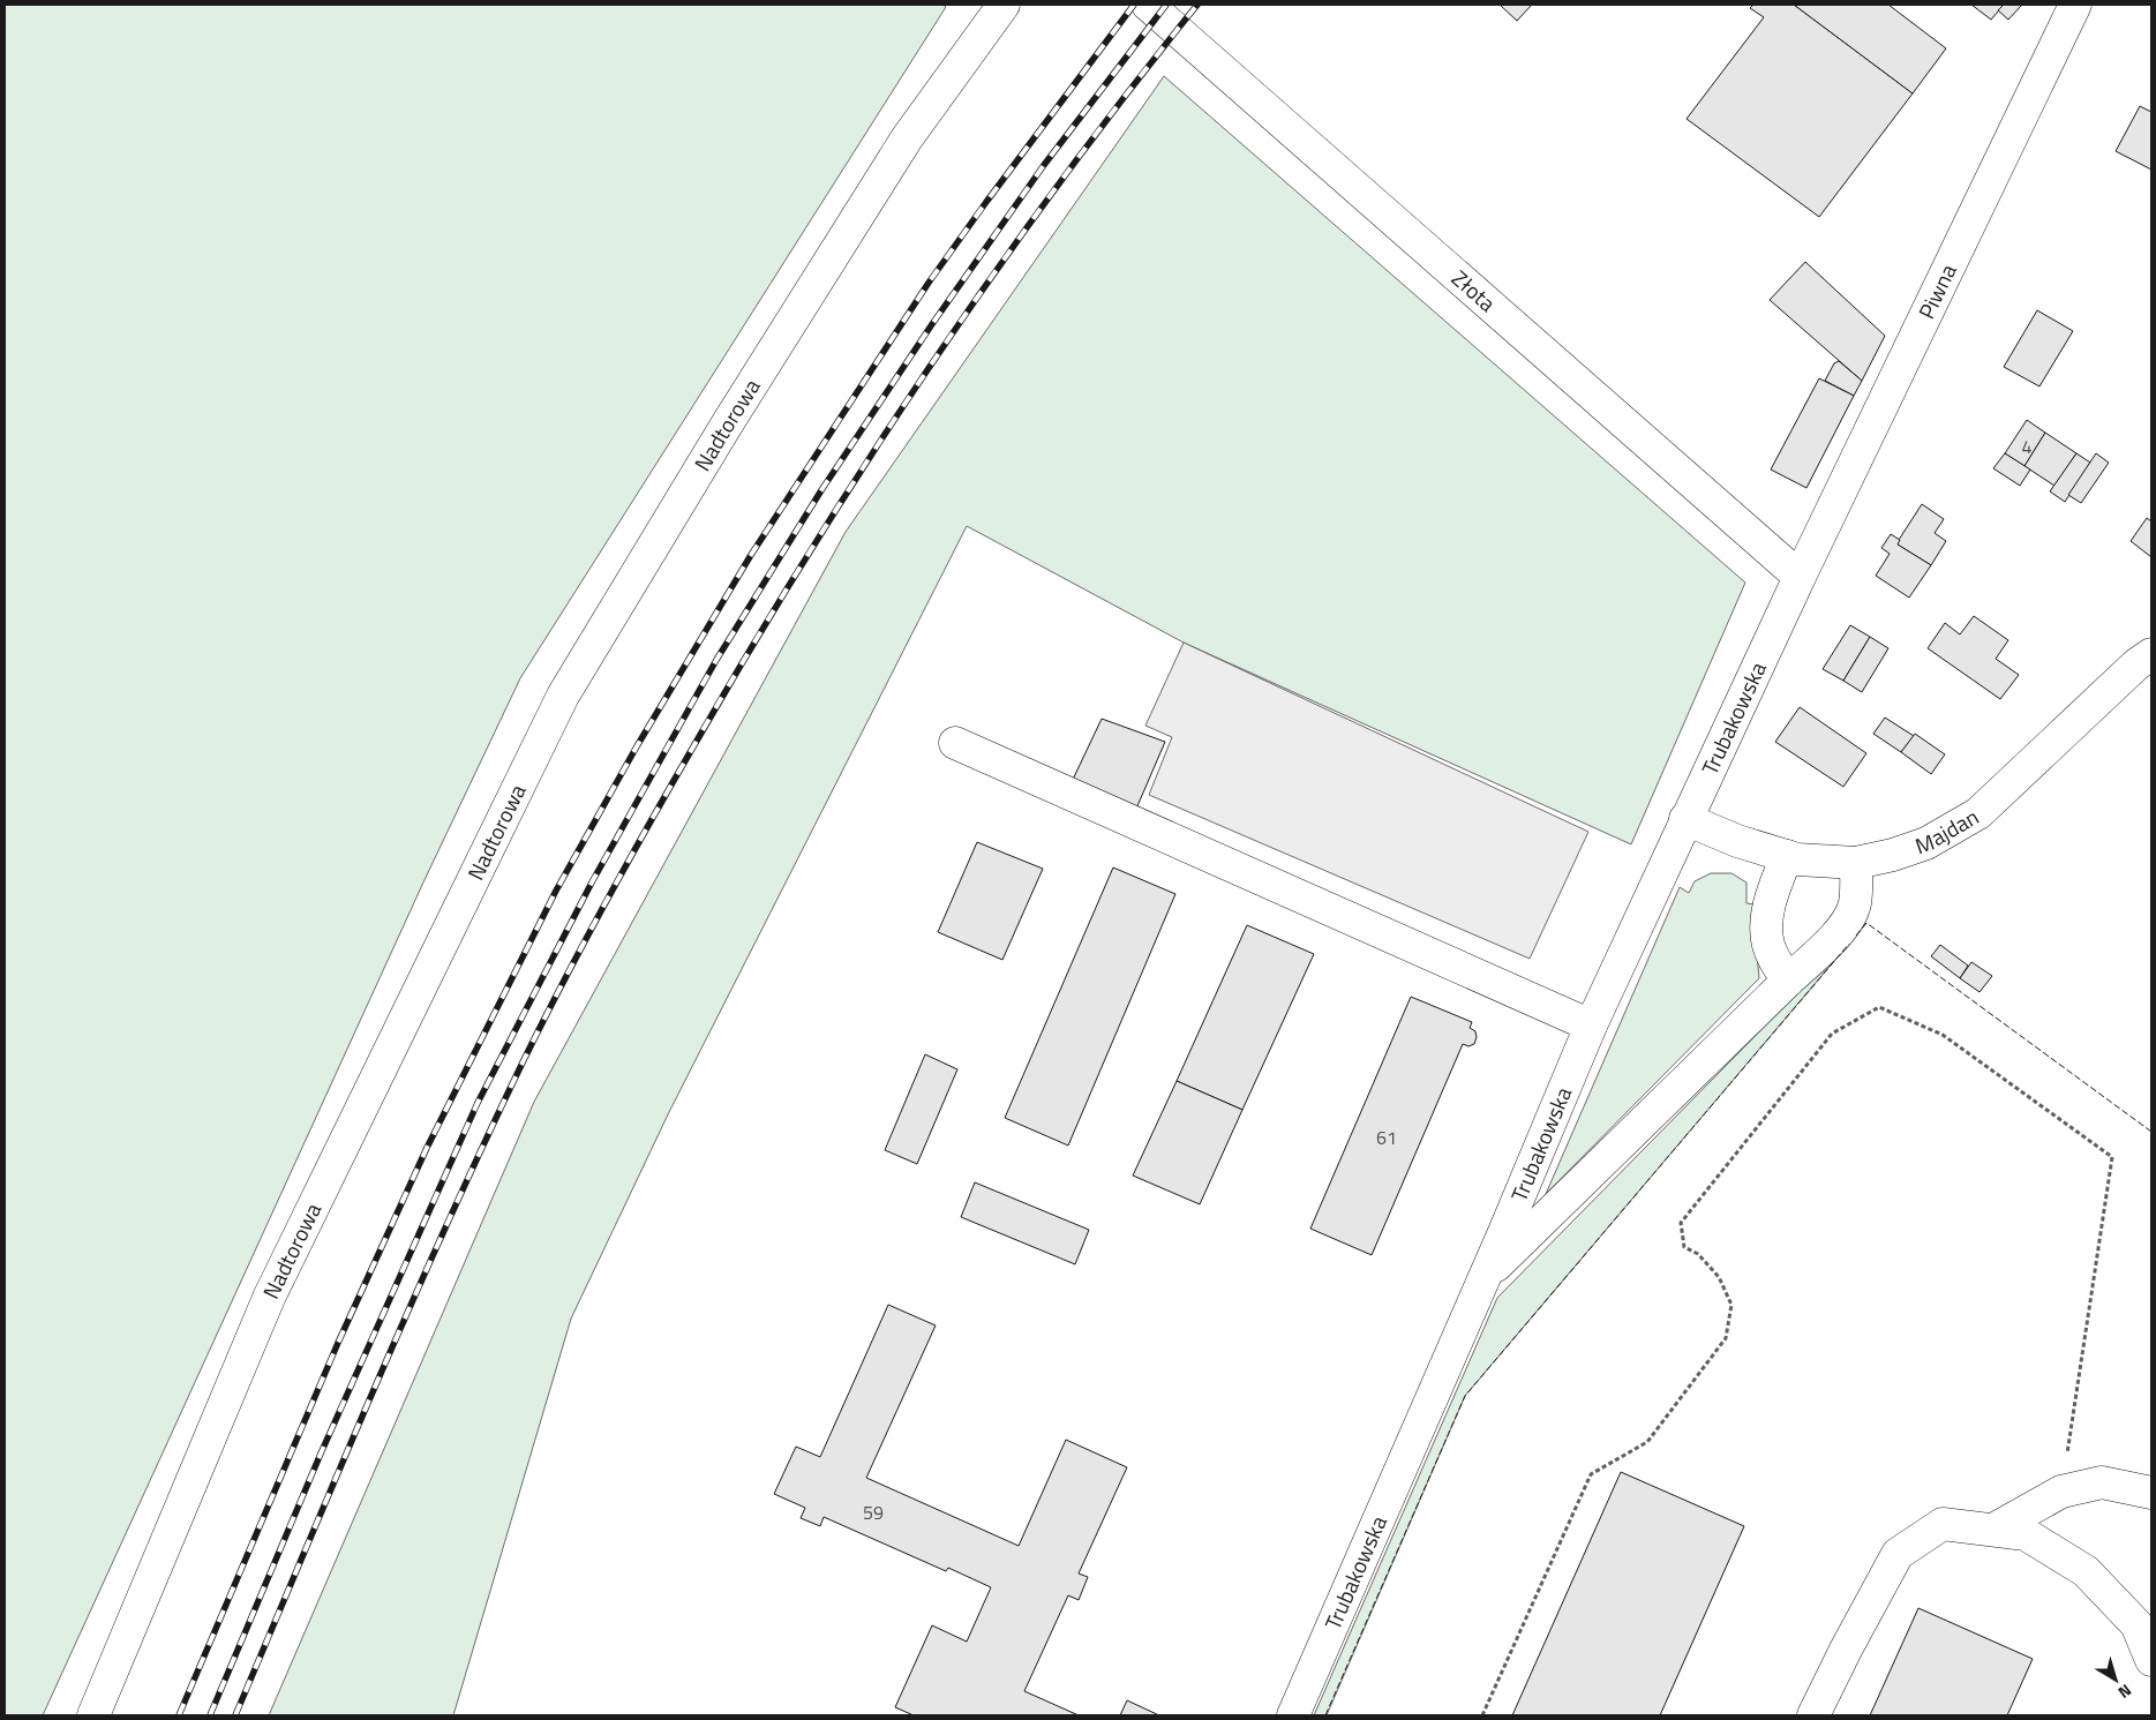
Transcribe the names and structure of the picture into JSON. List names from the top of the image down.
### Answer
{
  "streets": {
    "street": [
      "Złota",
      "Piwna",
      "Nadtorowa",
      "Trubakowska",
      "Majdan"
    ]
  },
  "crossings": [
    ["Złota", "Piwna"],
    ["Złota", "Trubakowska"],
    ["Piwna", "Trubakowska"],
    ["Trubakowska", "Majdan"]
  ],
  "house_numbers": ["4", "61", "59"],
  "north": "bottom right"
}
